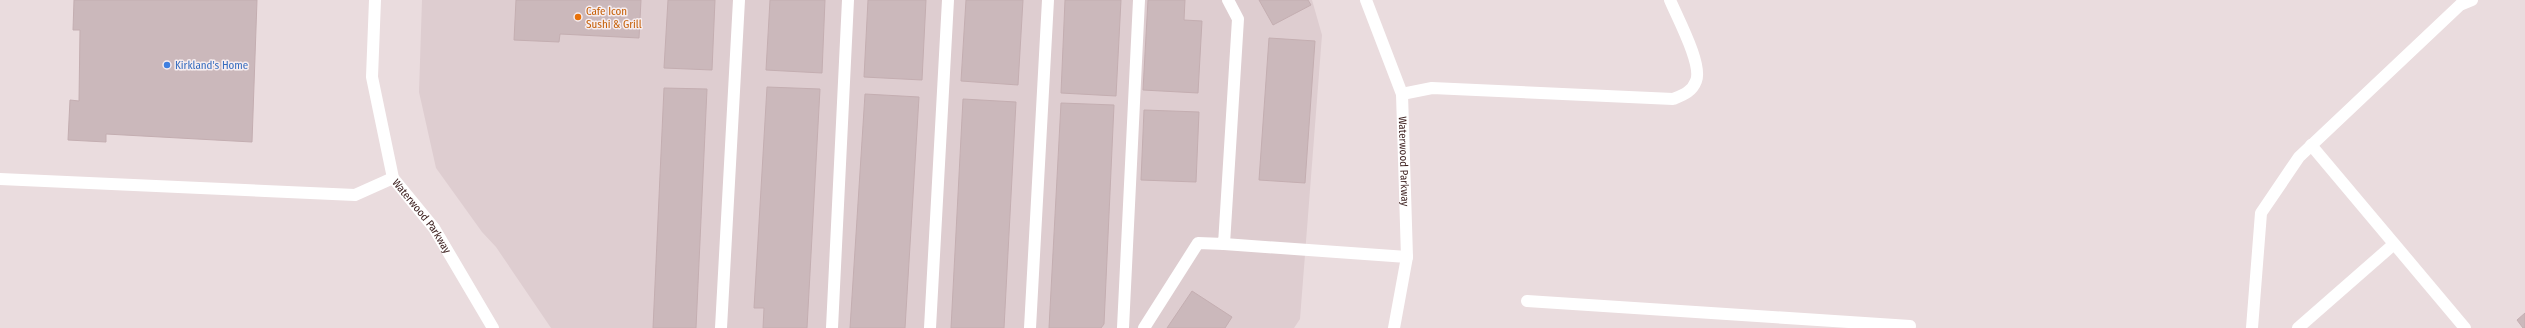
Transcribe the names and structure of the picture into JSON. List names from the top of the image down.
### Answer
{
  "streets": {
    "street": ["Waterwood Parkway"]
  },
  "places": ["Cafe Icon Sushi & Grill", "Kirkland's Home"]
}
